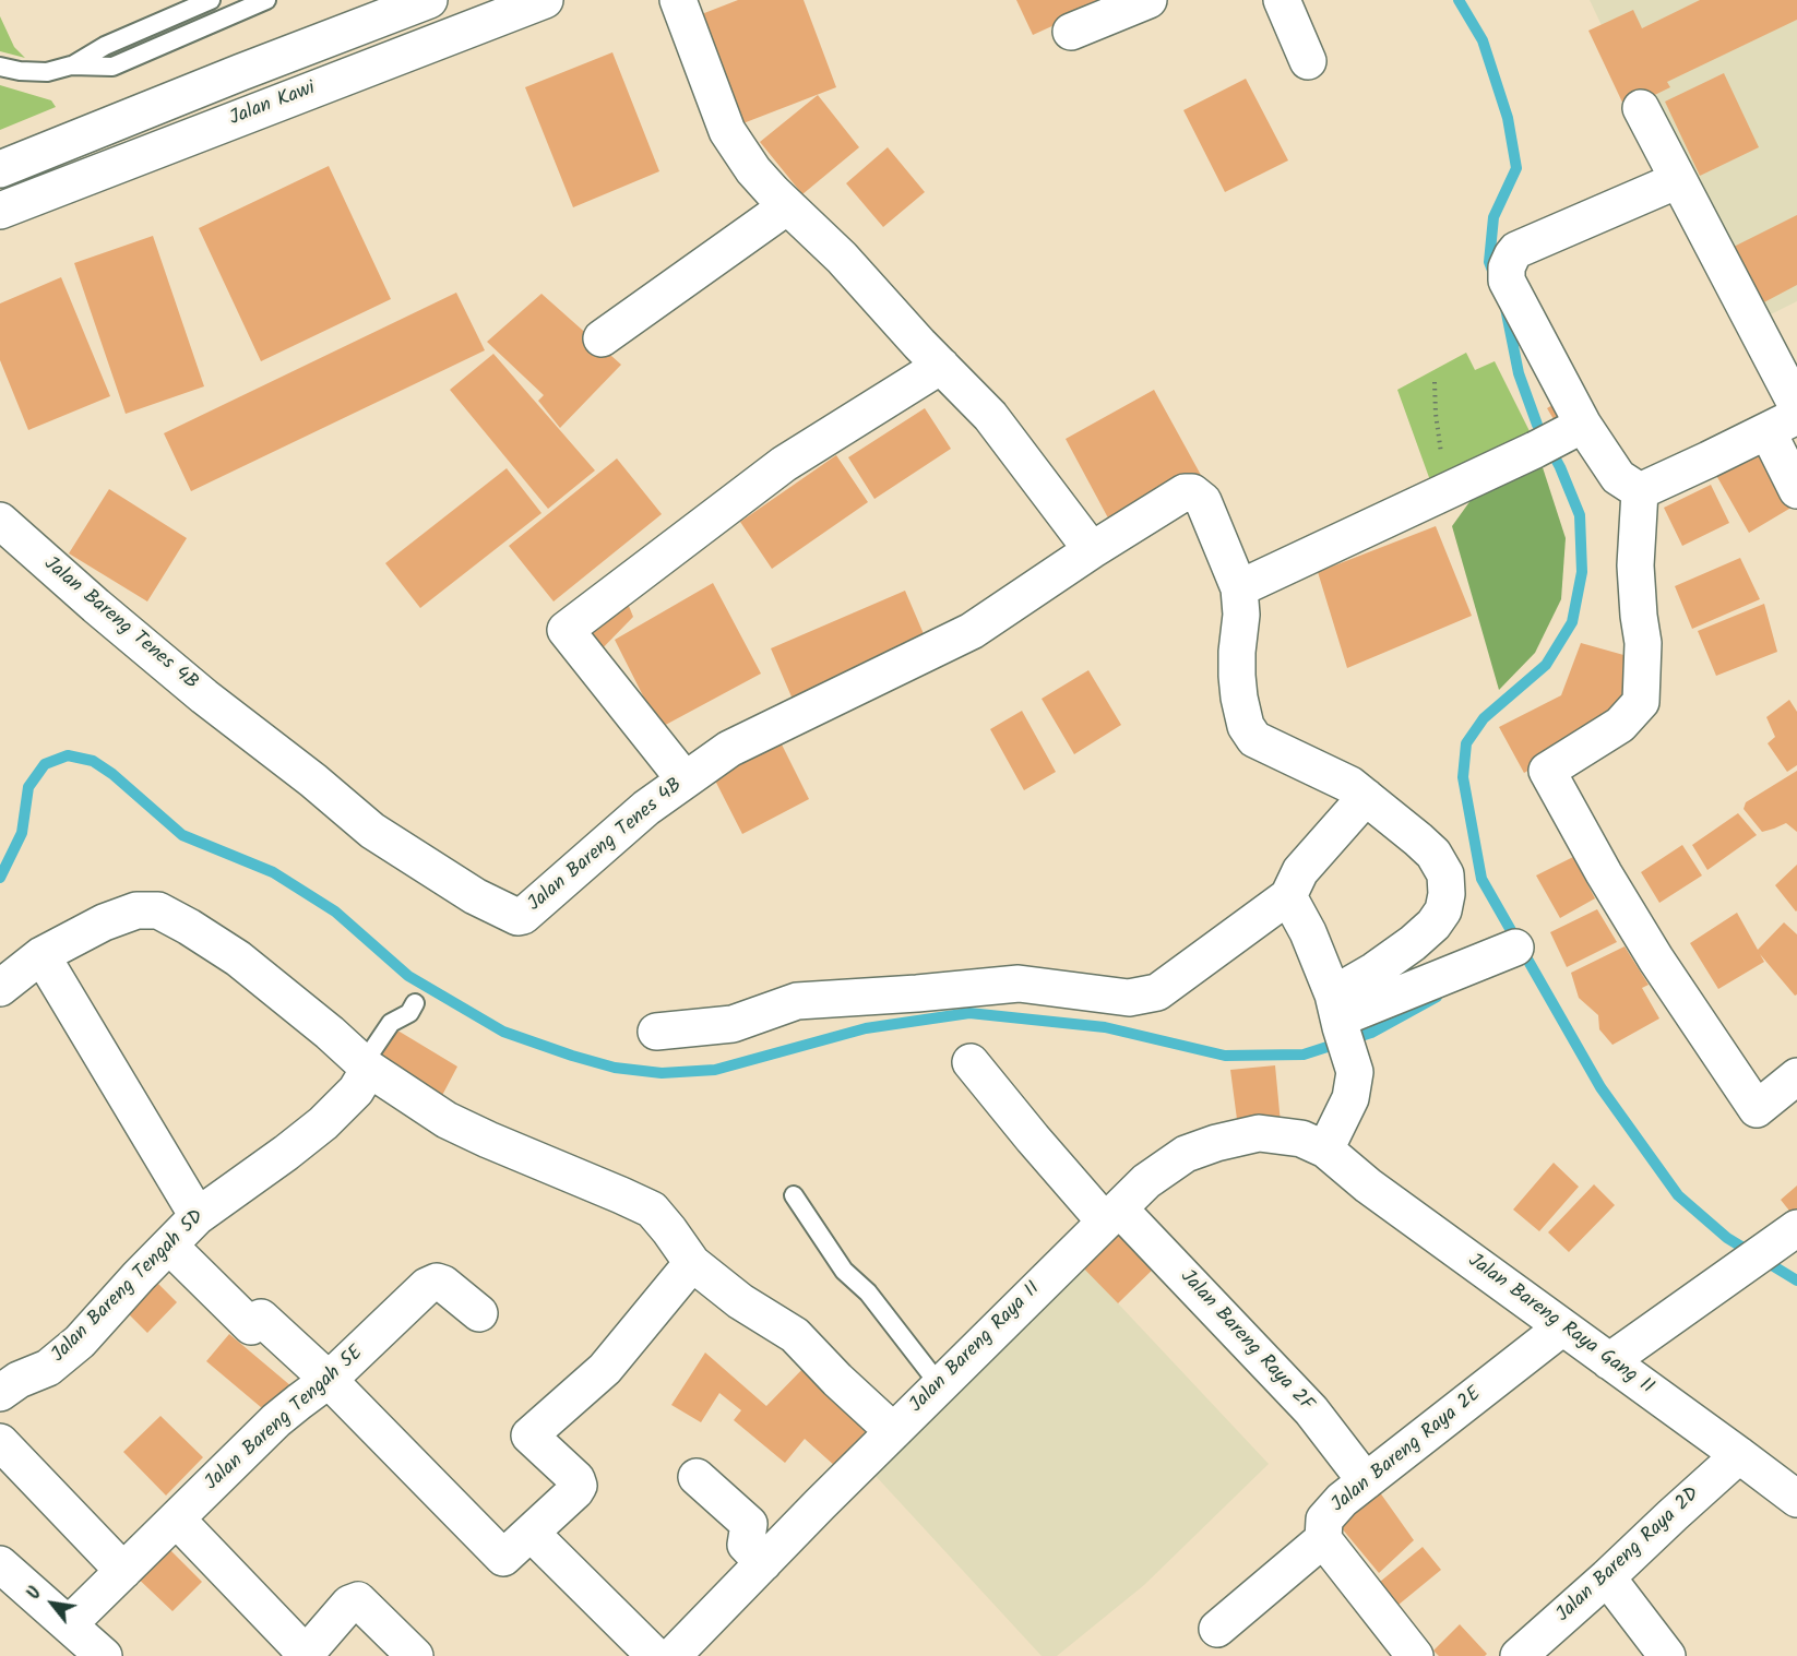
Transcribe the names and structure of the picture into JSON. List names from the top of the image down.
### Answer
{
  "streets": {
    "street": [
      "Jalan Kawi",
      "Jalan Bareng Tenes 4B",
      "Jalan Bareng Tengah 5D",
      "Jalan Bareng Raya Gang II",
      "Jalan Bareng Raya 2F",
      "Jalan Bareng Raya II",
      "Jalan Bareng Tengah 5E",
      "Jalan Bareng Raya 2E",
      "Jalan Bareng Raya 2D"
    ]
  },
  "crossings": [
    ["Jalan Bareng Raya Gang II", "Jalan Bareng Raya II"],
    ["Jalan Bareng Raya Gang II", "Jalan Bareng Raya 2E"],
    ["Jalan Bareng Raya Gang II", "Jalan Bareng Raya 2D"],
    ["Jalan Bareng Raya 2F", "Jalan Bareng Raya II"],
    ["Jalan Bareng Raya 2F", "Jalan Bareng Raya 2E"]
  ],
  "north": "top left"
}
